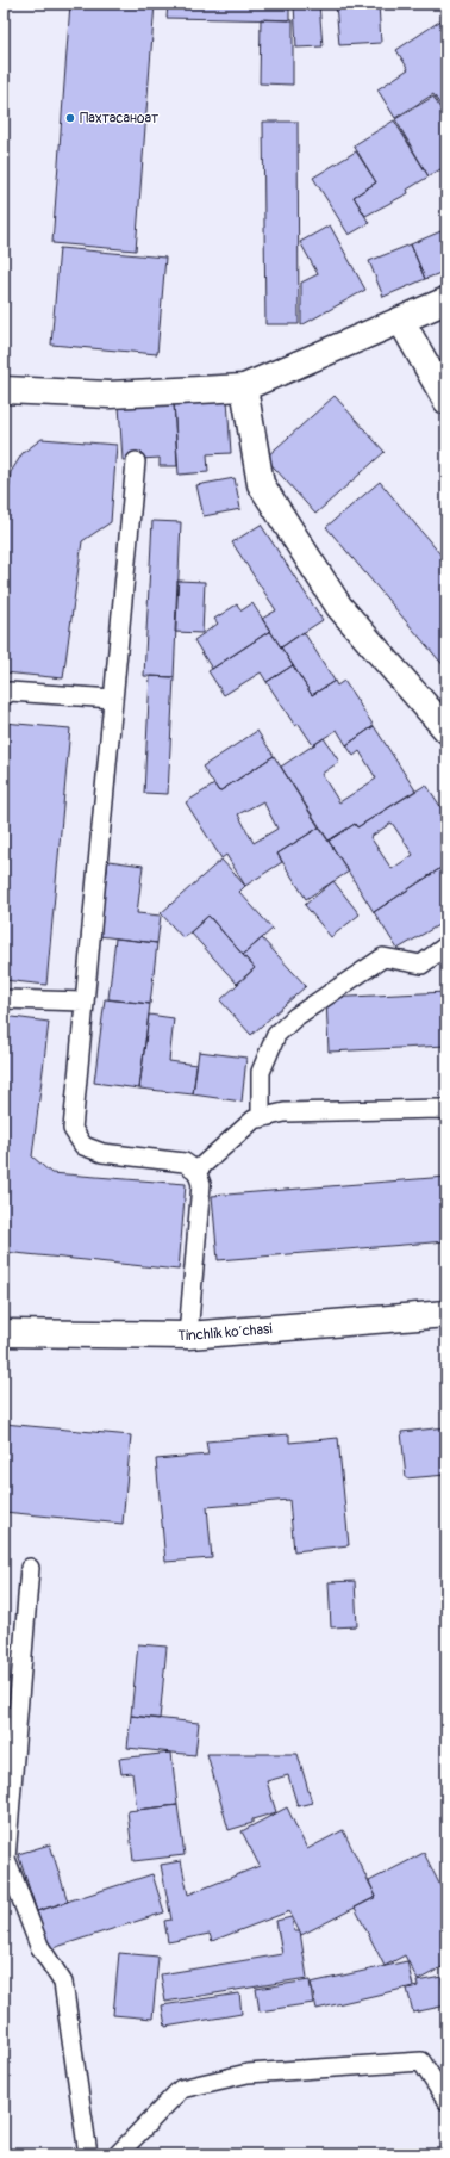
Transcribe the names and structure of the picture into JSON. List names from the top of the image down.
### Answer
{
  "streets": {
    "street": ["Tinchlik kо‘chasi"]
  },
  "places": ["Пахтасаноат"]
}
